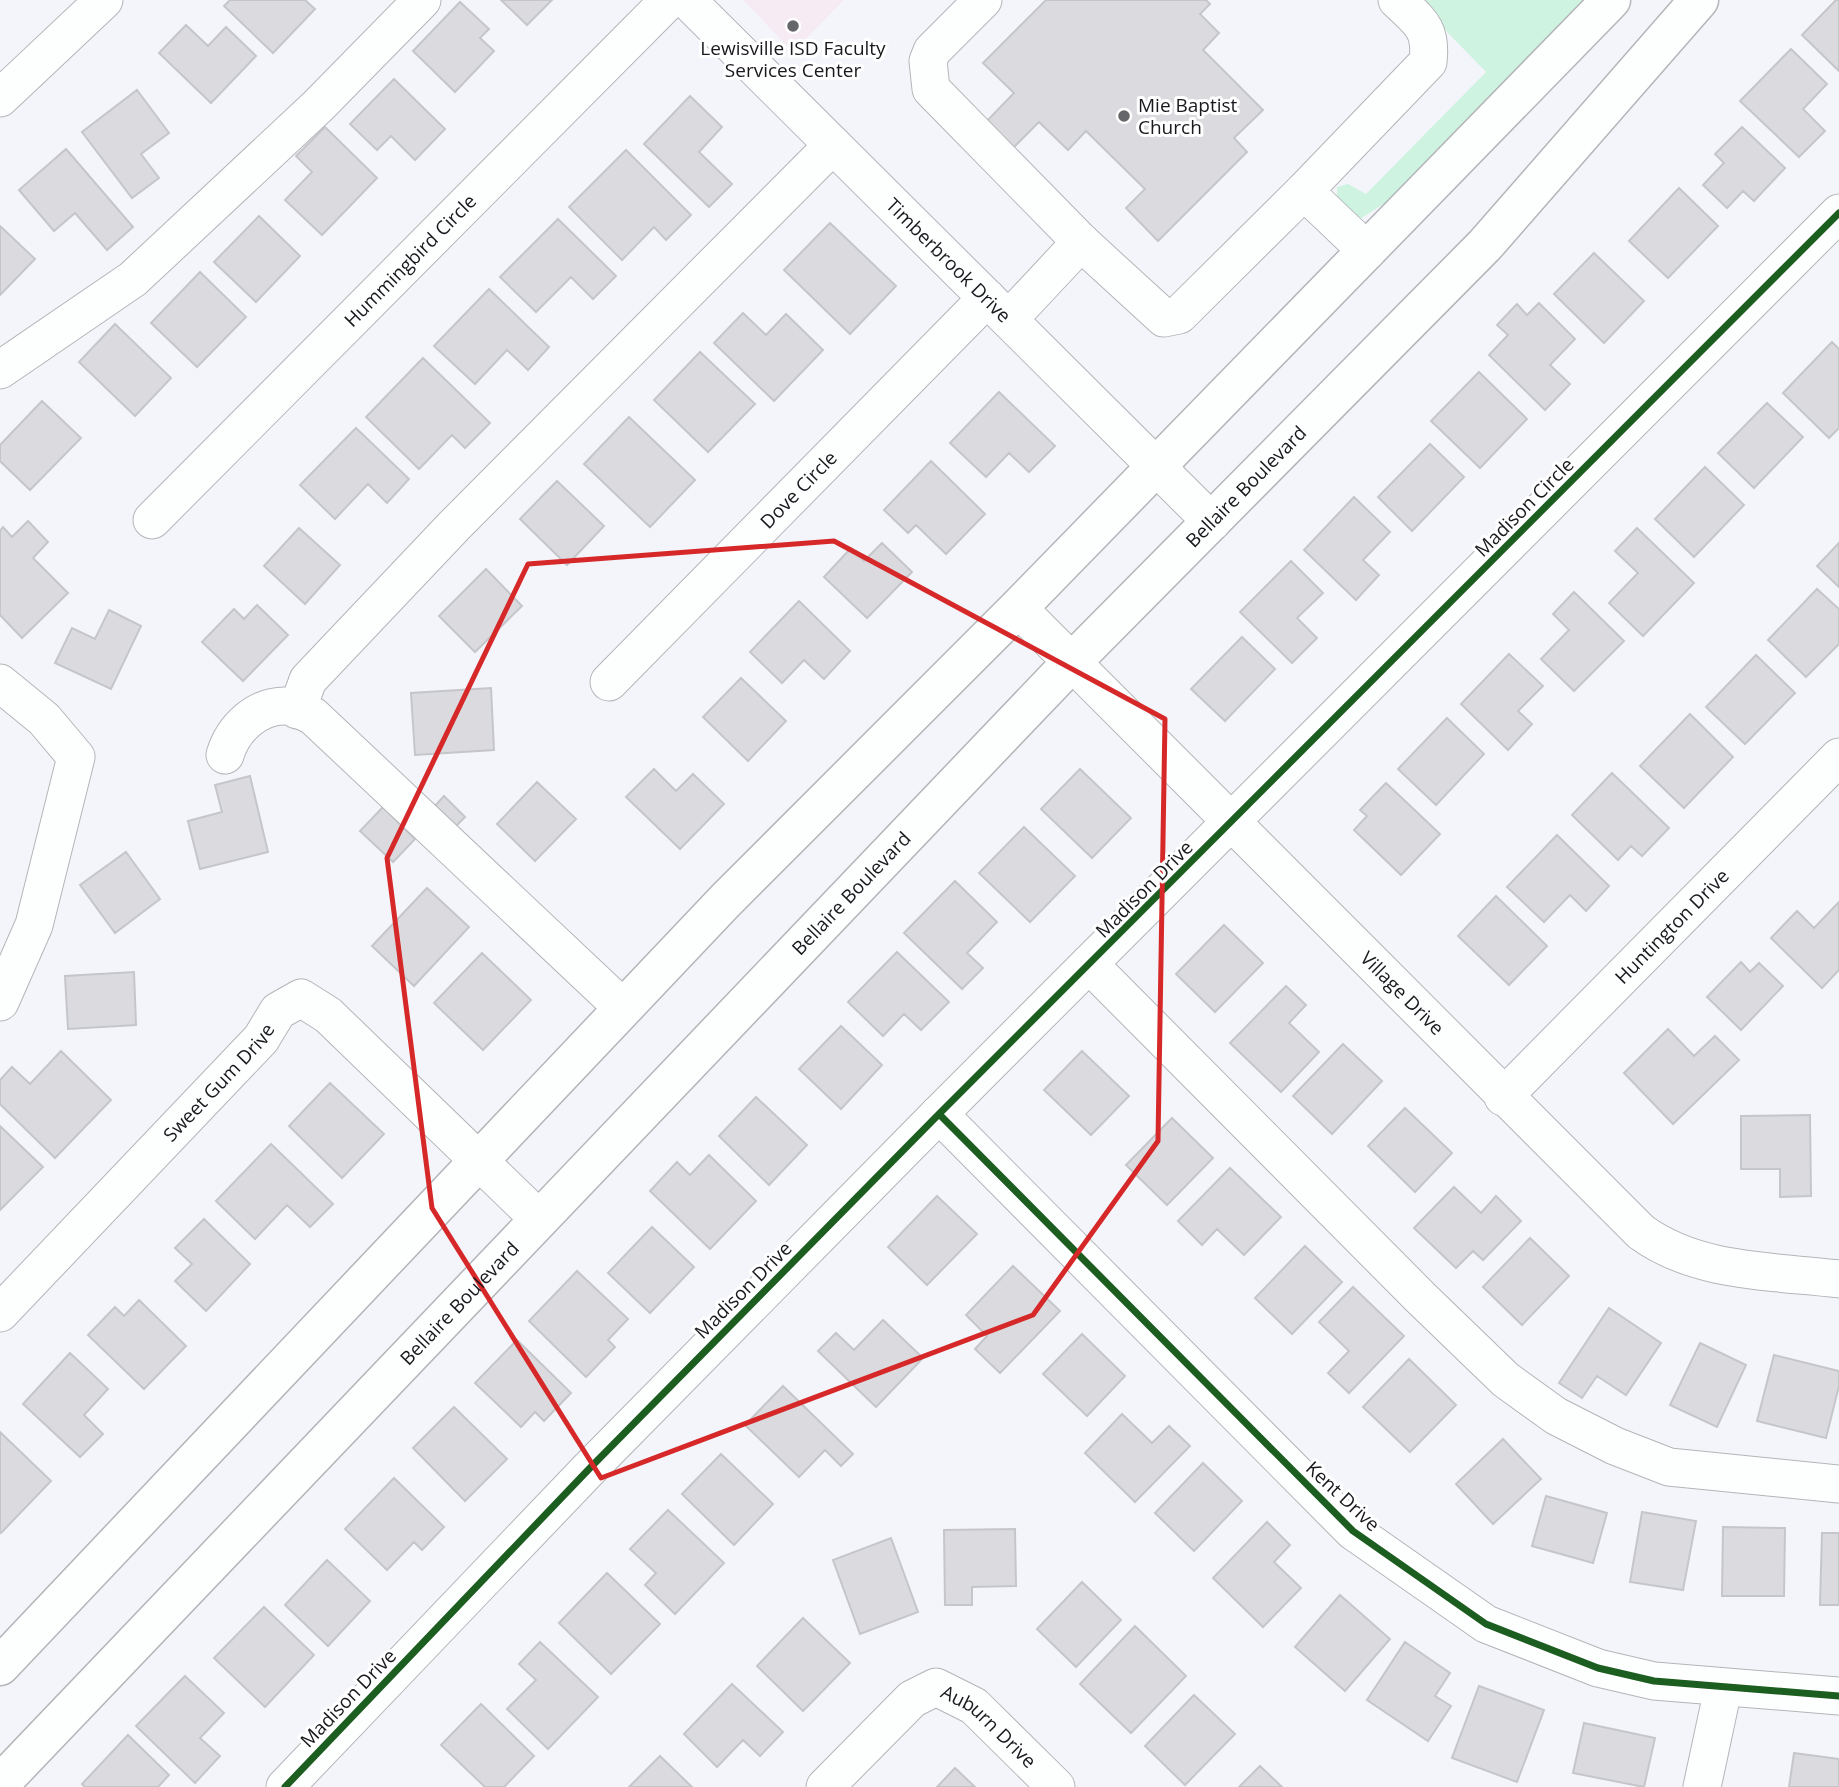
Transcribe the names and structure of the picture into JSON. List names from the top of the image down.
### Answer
{
  "streets": {
    "main road": ["Bellaire Boulevard"],
    "street": [
      "Hummingbird Circle",
      "Timberbrook Drive",
      "Dove Circle",
      "Madison Circle",
      "Madison Drive",
      "Huntington Drive",
      "Village Drive",
      "Sweet Gum Drive",
      "Kent Drive",
      "Auburn Drive"
    ]
  },
  "crossings": [
    ["Timberbrook Drive", "Bellaire Boulevard"],
    ["Timberbrook Drive", "Dove Circle"],
    ["Bellaire Boulevard", "Village Drive"],
    ["Bellaire Boulevard", "Sweet Gum Drive"],
    ["Madison Circle", "Madison Drive"],
    ["Madison Circle", "Village Drive"],
    ["Madison Drive", "Village Drive"],
    ["Madison Drive", "Kent Drive"],
    ["Huntington Drive", "Village Drive"]
  ],
  "places": ["Lewisville ISD Faculty Services Center", "Mie Baptist Church"]
}
